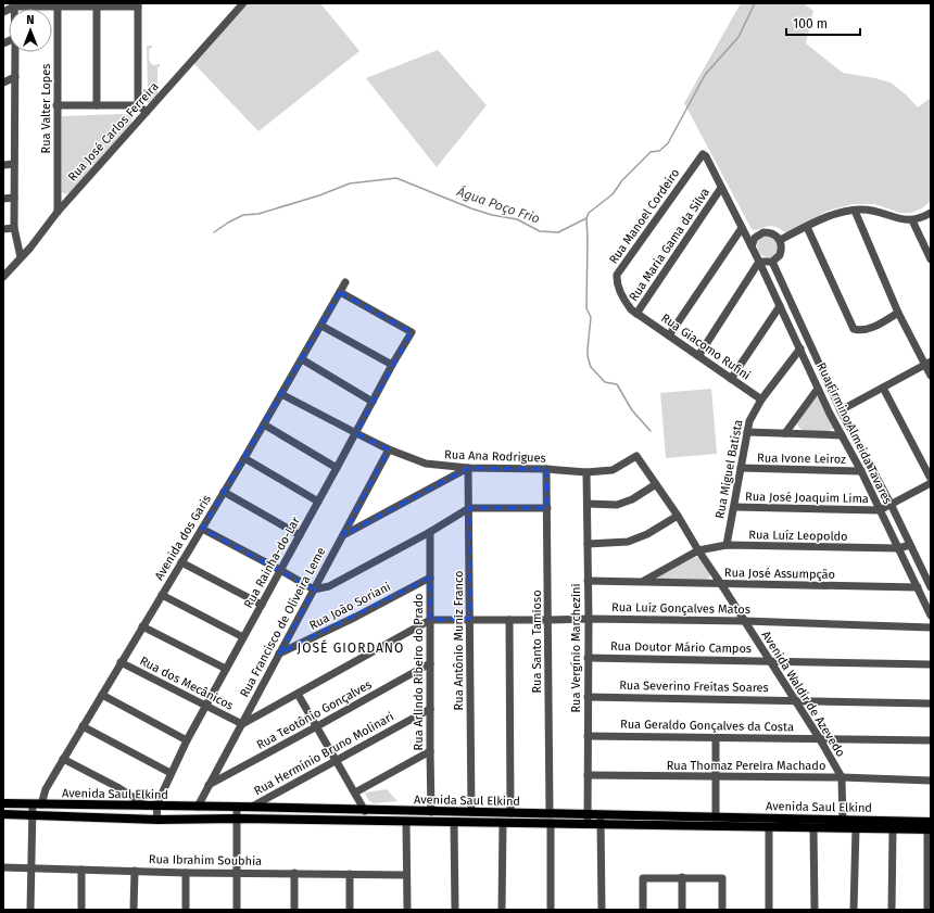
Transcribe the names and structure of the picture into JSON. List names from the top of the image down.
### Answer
{
  "streets": {
    "main road": ["Avenida Saul Elkind"],
    "street": [
      "Rua Valter Lopes",
      "Rua José Carlos Ferreira",
      "Rua Manoel Cordeiro",
      "Rua Maria Gama da Silva",
      "Rua Giacomo Rufini",
      "Rua Firmino Almeida Tavares",
      "Rua Ana Rodrigues",
      "Rua Ivone Leiroz",
      "Rua Miguel Batista",
      "Rua José Joaquim Lima",
      "Rua Luíz Leopoldo",
      "Avenida dos Garis",
      "Rua Rainha-do-Lar",
      "Rua José Assumpção",
      "Rua João Soriani",
      "Rua Luíz Gonçalves Matos",
      "Rua Francisco de Oliveira Leme",
      "Rua Antônio Muniz Franco",
      "Rua Santo Tamioso",
      "Rua Doutor Mário Campos",
      "Rua Vergínio Marchezini",
      "Rua Arlindo Ribeiro do Prado",
      "Rua dos Mecânicos",
      "Rua Severino Freitas Soares",
      "Avenida Waldir de Azevedo",
      "Rua Teotônio Gonçalves",
      "Rua Geraldo Gonçalves da Costa",
      "Rua Hermínio Bruno Molinari",
      "Rua Thomaz Pereira Machado",
      "Rua Ibrahim Soubhia"
    ]
  },
  "crossings": [
    ["Rua Valter Lopes", "Rua José Carlos Ferreira"],
    ["Rua Manoel Cordeiro", "Rua Maria Gama da Silva"],
    ["Rua Manoel Cordeiro", "Rua Giacomo Rufini"],
    ["Rua Manoel Cordeiro", "Rua Firmino Almeida Tavares"],
    ["Rua Maria Gama da Silva", "Rua Giacomo Rufini"],
    ["Rua Maria Gama da Silva", "Rua Firmino Almeida Tavares"],
    ["Rua Giacomo Rufini", "Rua Miguel Batista"],
    ["Rua Firmino Almeida Tavares", "Rua Ivone Leiroz"],
    ["Rua Firmino Almeida Tavares", "Rua Miguel Batista"],
    ["Rua Firmino Almeida Tavares", "Rua José Joaquim Lima"],
    ["Rua Firmino Almeida Tavares", "Rua Luíz Leopoldo"],
    ["Rua Firmino Almeida Tavares", "Rua José Assumpção"],
    ["Rua Ana Rodrigues", "Avenida dos Garis"],
    ["Rua Ana Rodrigues", "Rua Rainha-do-Lar"],
    ["Rua Ana Rodrigues", "Rua Francisco de Oliveira Leme"],
    ["Rua Ana Rodrigues", "Rua Antônio Muniz Franco"],
    ["Rua Ana Rodrigues", "Rua Santo Tamioso"],
    ["Rua Ana Rodrigues", "Rua Vergínio Marchezini"],
    ["Rua Ana Rodrigues", "Avenida Waldir de Azevedo"],
    ["Rua Ivone Leiroz", "Rua Miguel Batista"],
    ["Rua Miguel Batista", "Rua José Joaquim Lima"],
    ["Rua Miguel Batista", "Rua Luíz Leopoldo"],
    ["Rua Luíz Leopoldo", "Rua José Assumpção"],
    ["Rua Luíz Leopoldo", "Avenida Waldir de Azevedo"],
    ["Avenida dos Garis", "Rua Rainha-do-Lar"],
    ["Avenida dos Garis", "Rua dos Mecânicos"],
    ["Avenida dos Garis", "Avenida Saul Elkind"],
    ["Avenida dos Garis", "Rua Ibrahim Soubhia"],
    ["Rua Rainha-do-Lar", "Rua dos Mecânicos"],
    ["Rua Rainha-do-Lar", "Avenida Saul Elkind"],
    ["Rua José Assumpção", "Rua Vergínio Marchezini"],
    ["Rua José Assumpção", "Avenida Waldir de Azevedo"],
    ["Rua João Soriani", "Rua Francisco de Oliveira Leme"],
    ["Rua João Soriani", "Rua Arlindo Ribeiro do Prado"],
    ["Rua Luíz Gonçalves Matos", "Rua Antônio Muniz Franco"],
    ["Rua Luíz Gonçalves Matos", "Rua Santo Tamioso"],
    ["Rua Luíz Gonçalves Matos", "Rua Vergínio Marchezini"],
    ["Rua Luíz Gonçalves Matos", "Rua Arlindo Ribeiro do Prado"],
    ["Rua Luíz Gonçalves Matos", "Avenida Waldir de Azevedo"],
    ["Rua Francisco de Oliveira Leme", "Rua dos Mecânicos"],
    ["Rua Francisco de Oliveira Leme", "Rua Teotônio Gonçalves"],
    ["Rua Francisco de Oliveira Leme", "Avenida Saul Elkind"],
    ["Rua Antônio Muniz Franco", "Avenida Saul Elkind"],
    ["Rua Santo Tamioso", "Avenida Saul Elkind"],
    ["Rua Doutor Mário Campos", "Rua Vergínio Marchezini"],
    ["Rua Doutor Mário Campos", "Avenida Waldir de Azevedo"],
    ["Rua Vergínio Marchezini", "Rua Severino Freitas Soares"],
    ["Rua Vergínio Marchezini", "Rua Geraldo Gonçalves da Costa"],
    ["Rua Vergínio Marchezini", "Rua Thomaz Pereira Machado"],
    ["Rua Vergínio Marchezini", "Avenida Saul Elkind"],
    ["Rua Arlindo Ribeiro do Prado", "Rua Teotônio Gonçalves"],
    ["Rua Arlindo Ribeiro do Prado", "Rua Hermínio Bruno Molinari"],
    ["Rua Arlindo Ribeiro do Prado", "Avenida Saul Elkind"],
    ["Rua Severino Freitas Soares", "Avenida Waldir de Azevedo"],
    ["Avenida Waldir de Azevedo", "Rua Geraldo Gonçalves da Costa"],
    ["Avenida Waldir de Azevedo", "Rua Thomaz Pereira Machado"],
    ["Avenida Waldir de Azevedo", "Avenida Saul Elkind"],
    ["Rua Hermínio Bruno Molinari", "Avenida Saul Elkind"]
  ],
  "districts": ["JOSÉ GIORDANO"],
  "water": ["Água Poço Frio"],
  "scale_bar": "100 m",
  "north": "top"
}
